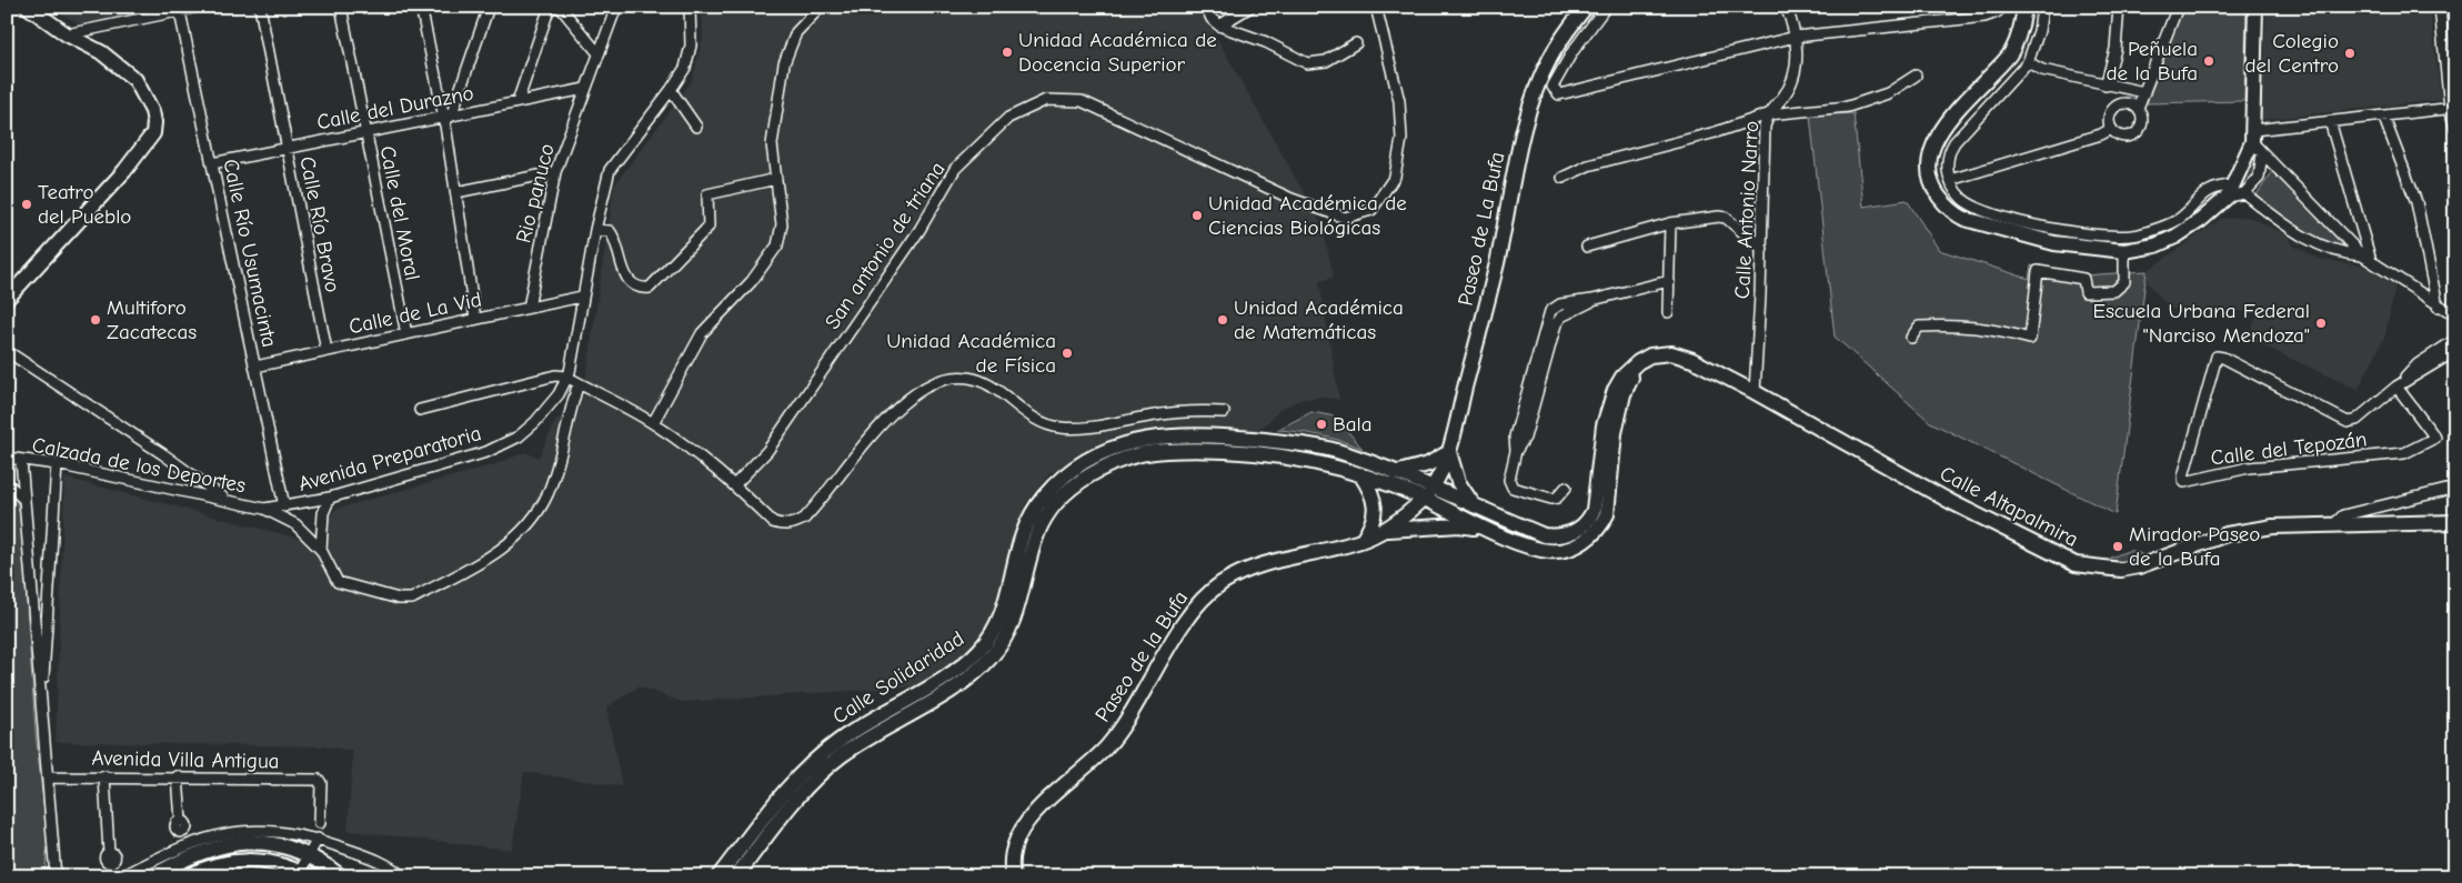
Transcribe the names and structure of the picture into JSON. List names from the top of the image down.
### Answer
{
  "streets": {
    "main road": [
      "Paseo de La Bufa",
      "Calle Altapalmira",
      "Paseo de la Bufa",
      "Calle Solidaridad"
    ],
    "street": [
      "Calle del Durazno",
      "Rio panuco",
      "Calle Antonio Narro",
      "Calle del Moral",
      "Calle Río Bravo",
      "San antonio de triana",
      "Calle Río Usumacinta",
      "Calle de La Vid",
      "Calle del Tepozán",
      "Avenida Preparatoria",
      "Calzada de los Deportes",
      "Avenida Villa Antigua"
    ]
  },
  "crossings": [
    ["Calle del Durazno", "Rio panuco"],
    ["Calle del Durazno", "Calle del Moral"],
    ["Calle del Durazno", "Calle Río Bravo"],
    ["Calle del Durazno", "Calle Río Usumacinta"],
    ["Rio panuco", "Calle de La Vid"],
    ["Calle Antonio Narro", "Calle Altapalmira"],
    ["Calle del Moral", "Calle de La Vid"],
    ["Calle Río Bravo", "Calle de La Vid"],
    ["Paseo de La Bufa", "Paseo de la Bufa"],
    ["Calle Río Usumacinta", "Calle de La Vid"],
    ["Calle Río Usumacinta", "Avenida Preparatoria"],
    ["Calle de La Vid", "Avenida Preparatoria"],
    ["Avenida Preparatoria", "Calzada de los Deportes"],
    ["Paseo de la Bufa", "Calle Solidaridad"]
  ],
  "places": [
    "Unidad Académica de Docencia Superior",
    "Colegio del Centro",
    "Peñuela de la Bufa",
    "Teatro del Pueblo",
    "Unidad Académica de Ciencias Biológicas",
    "Multiforo Zacatecas",
    "Unidad Académica de Matemáticas",
    "Escuela Urbana Federal \"Narciso Mendoza\"",
    "Unidad Académica de Física",
    "Bala",
    "Mirador Paseo de la Bufa"
  ]
}
